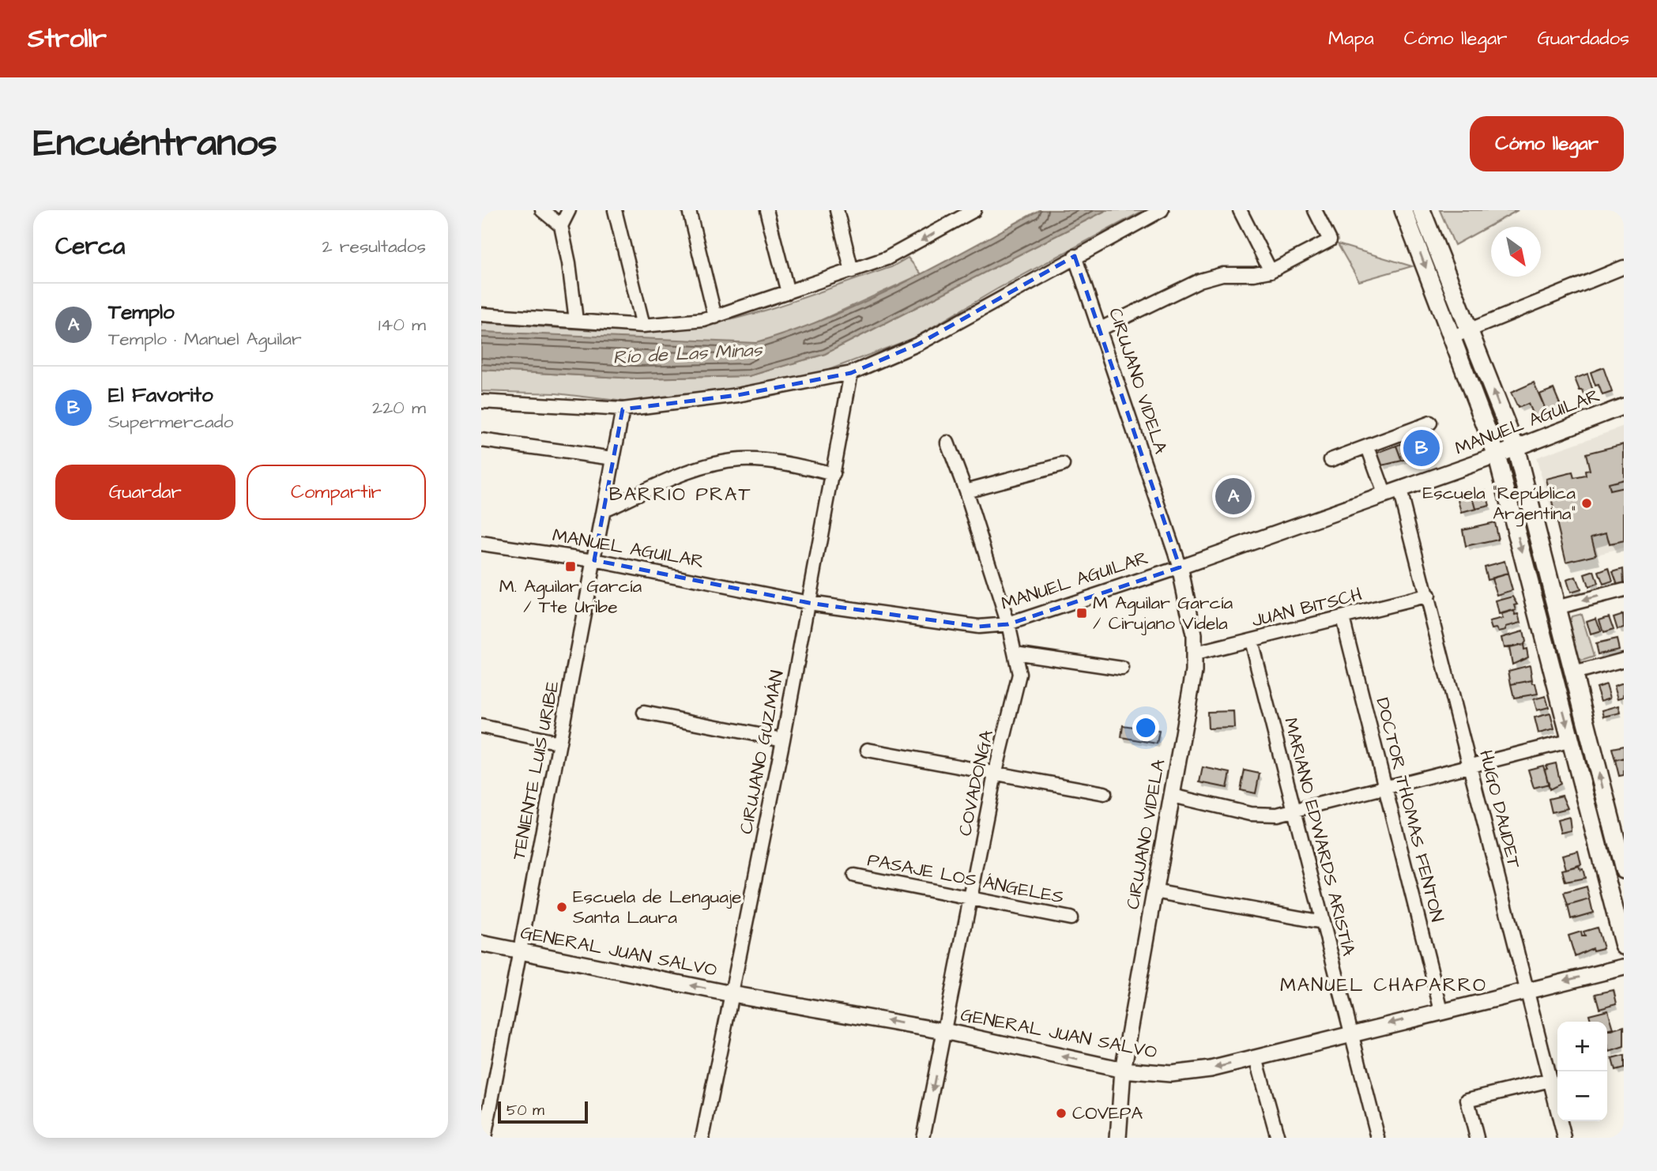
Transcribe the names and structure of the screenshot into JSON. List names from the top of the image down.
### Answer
{
  "streets": {
    "street": [
      "CIRUJANO VIDELA",
      "MANUEL AGUILAR",
      "JUAN BITSCH",
      "CIRUJANO GUZMÁN",
      "TENIENTE LUIS URIBE",
      "COVADONGA",
      "HUGO DAUDET",
      "DOCTOR THOMAS FENTON",
      "MARIANO EDWARDS ARISTÍA",
      "PASAJE LOS ÁNGELES",
      "GENERAL JUAN SALVO"
    ]
  },
  "crossings": [
    ["CIRUJANO VIDELA", "MANUEL AGUILAR"],
    ["CIRUJANO VIDELA", "JUAN BITSCH"],
    ["CIRUJANO VIDELA", "GENERAL JUAN SALVO"],
    ["MANUEL AGUILAR", "CIRUJANO GUZMÁN"],
    ["MANUEL AGUILAR", "TENIENTE LUIS URIBE"],
    ["MANUEL AGUILAR", "COVADONGA"],
    ["MANUEL AGUILAR", "HUGO DAUDET"],
    ["JUAN BITSCH", "HUGO DAUDET"],
    ["JUAN BITSCH", "DOCTOR THOMAS FENTON"],
    ["JUAN BITSCH", "MARIANO EDWARDS ARISTÍA"],
    ["CIRUJANO GUZMÁN", "GENERAL JUAN SALVO"],
    ["TENIENTE LUIS URIBE", "GENERAL JUAN SALVO"],
    ["COVADONGA", "PASAJE LOS ÁNGELES"],
    ["COVADONGA", "GENERAL JUAN SALVO"],
    ["HUGO DAUDET", "GENERAL JUAN SALVO"],
    ["DOCTOR THOMAS FENTON", "GENERAL JUAN SALVO"],
    ["MARIANO EDWARDS ARISTÍA", "GENERAL JUAN SALVO"]
  ],
  "one_way": ["GENERAL JUAN SALVO"],
  "districts": ["BARRIO PRAT", "MANUEL CHAPARRO"],
  "water": ["Río de Las Minas"],
  "places": {
    "other": ["Escuela \"República Argentina\"", "Escuela de Lenguaje Santa Laura", "COVEPA"],
    "transit": ["M. Aguilar García / Tte Uribe", "M Aguilar García / Cirujano Videla"]
  },
  "scale_bar": "50 m",
  "north": "bottom right",
  "page": {
    "header": "Strollr",
    "nav": ["Mapa", "Cómo llegar", "Guardados"],
    "buttons": [
      "Cómo llegar",
      ["Guardar", "Compartir"]
    ],
    "title": "Encuéntranos",
    "heading": ["Cerca", "2 resultados"],
    "list": [
      {
        "mark": "A",
        "name": "Templo",
        "note": "Templo · Manuel Aguilar",
        "value": "140 m"
      },
      {
        "mark": "B",
        "name": "El Favorito",
        "note": "Supermercado",
        "value": "220 m"
      }
    ],
    "pins": ["B", "A"],
    "map_buttons": ["+", "−"],
    "scale": "50 m"
  }
}
